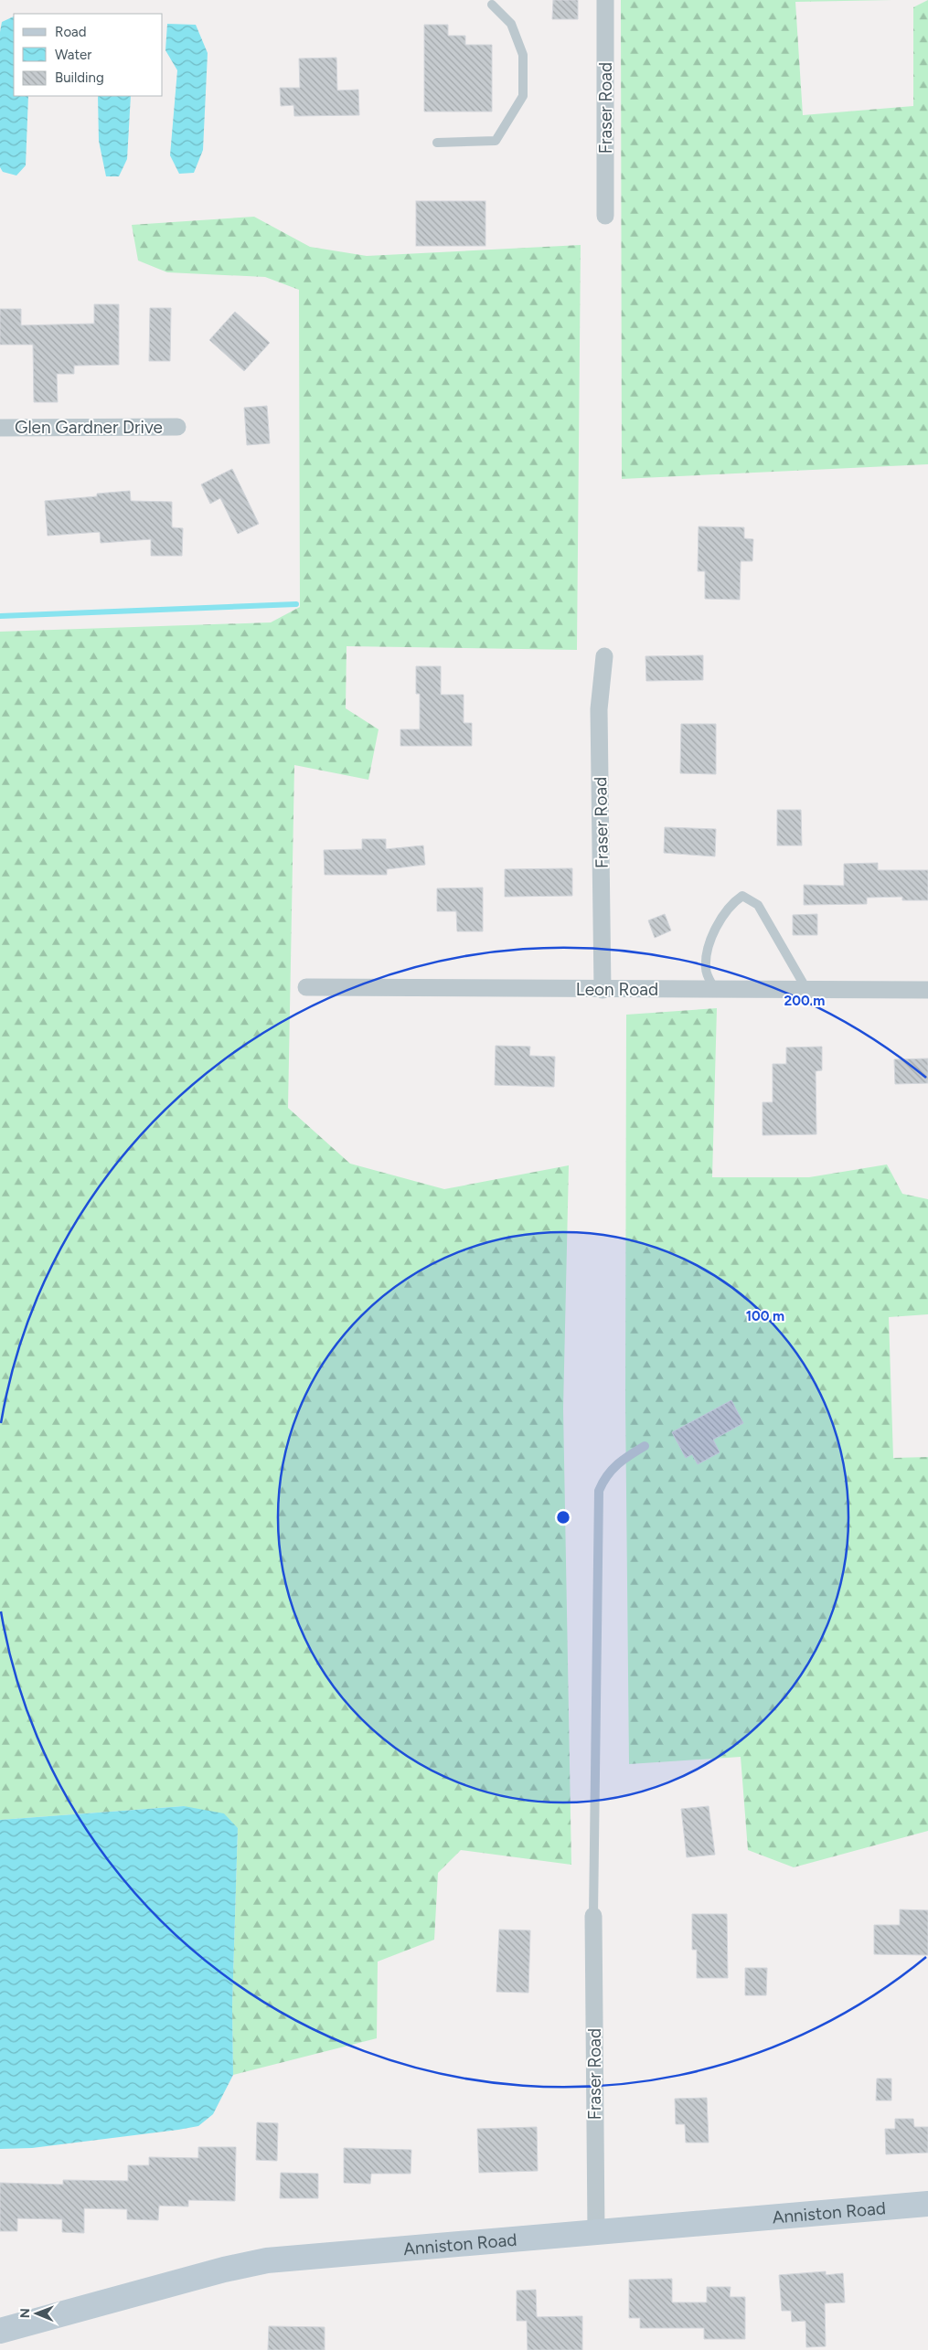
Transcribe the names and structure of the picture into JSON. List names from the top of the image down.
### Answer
{
  "streets": {
    "street": [
      "Fraser Road",
      "Glen Gardner Drive",
      "Leon Road",
      "Anniston Road"
    ]
  },
  "crossings": [
    ["Fraser Road", "Leon Road"],
    ["Fraser Road", "Anniston Road"]
  ],
  "legend": ["Road", "Water", "Building"],
  "north": "left",
  "rings": ["200 m", "100 m"]
}
